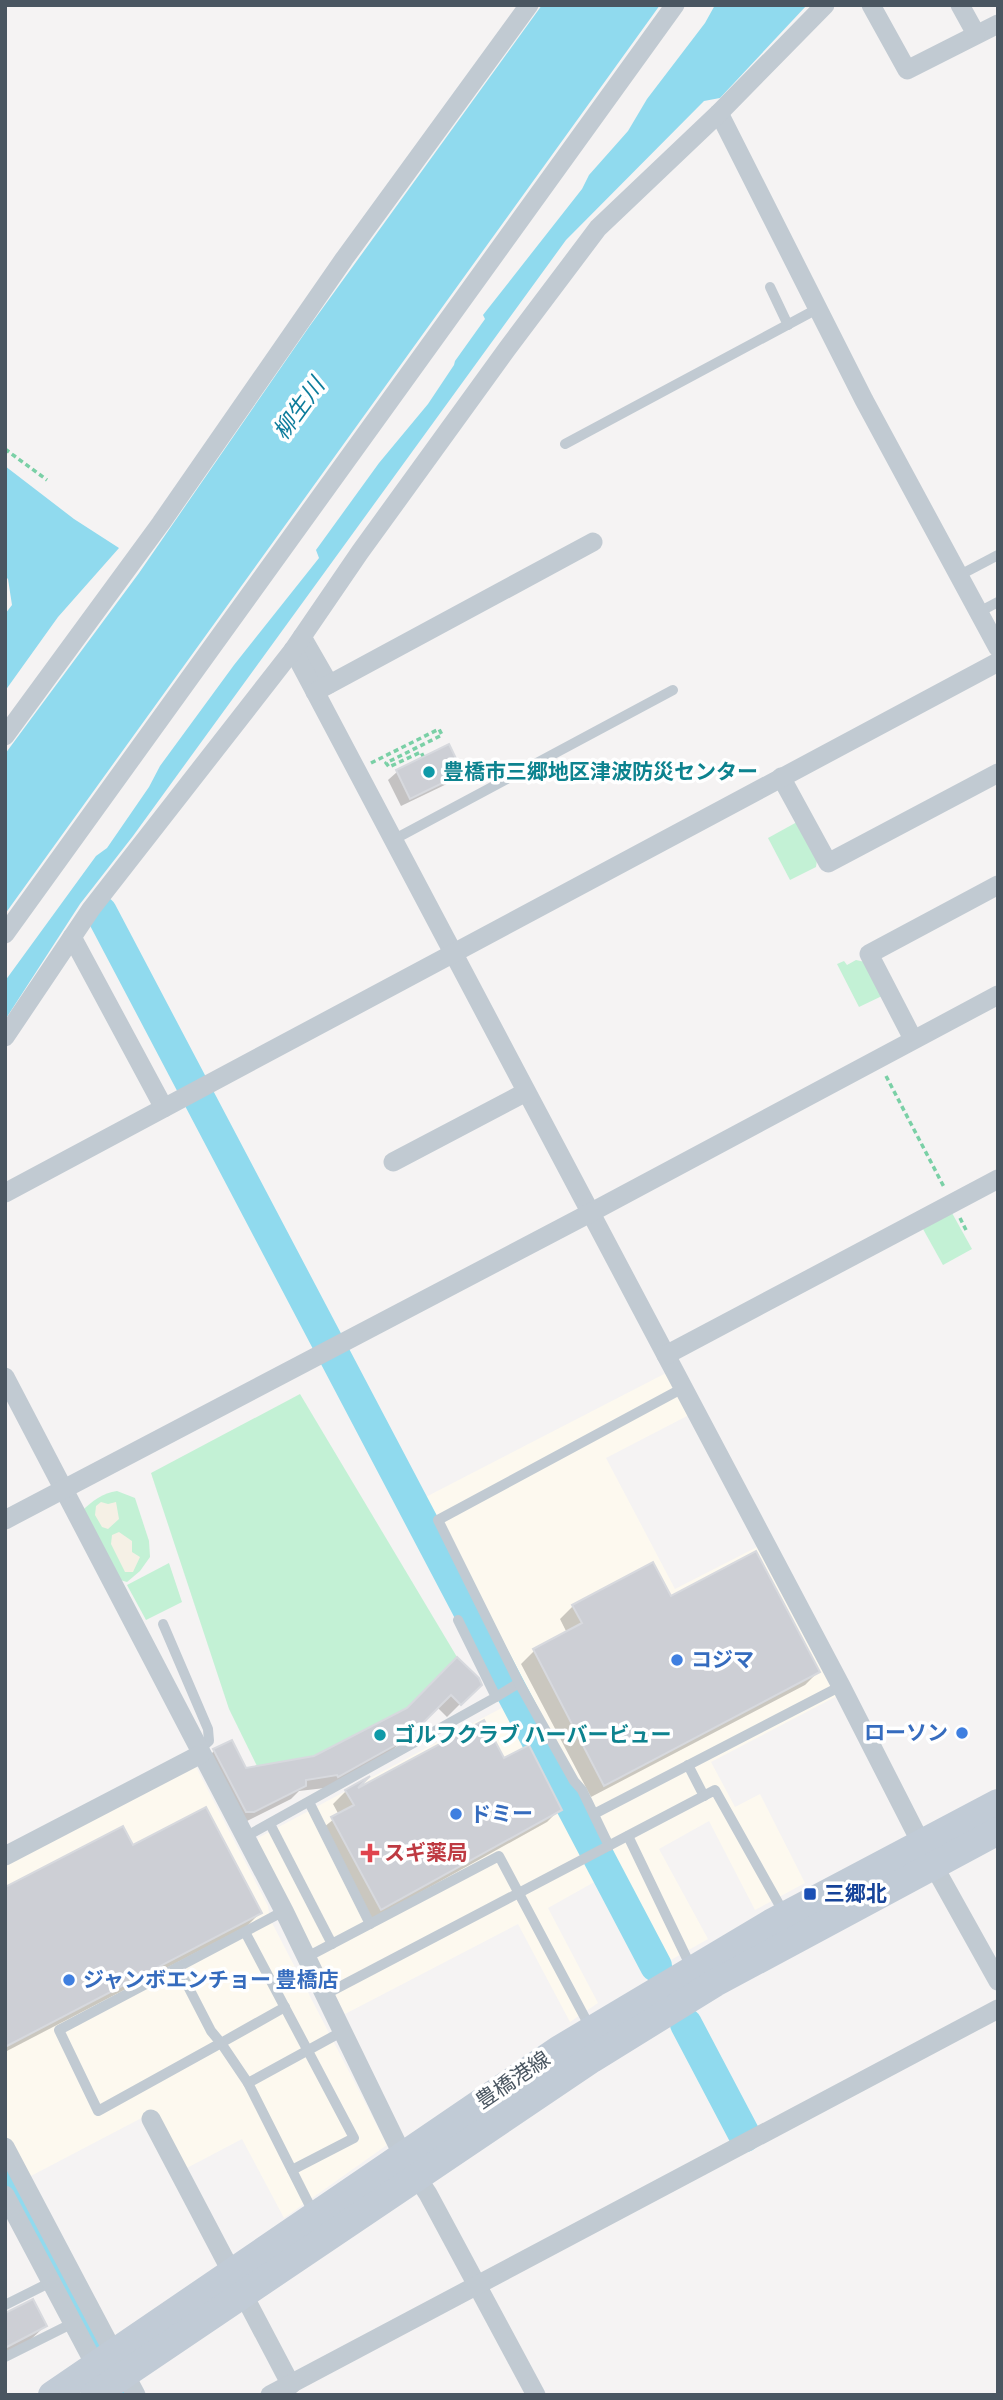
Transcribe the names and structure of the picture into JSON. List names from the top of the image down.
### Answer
{
  "streets": {
    "main road": ["豊橋港線"]
  },
  "water": ["柳生川"],
  "places": {
    "other": [
      "豊橋市三郷地区津波防災センター",
      "コジマ",
      "ローソン",
      "ゴルフクラブ ハーバービュー",
      "ドミー",
      "ジャンボエンチョー 豊橋店"
    ],
    "health": ["スギ薬局"],
    "transit": ["三郷北"]
  }
}
